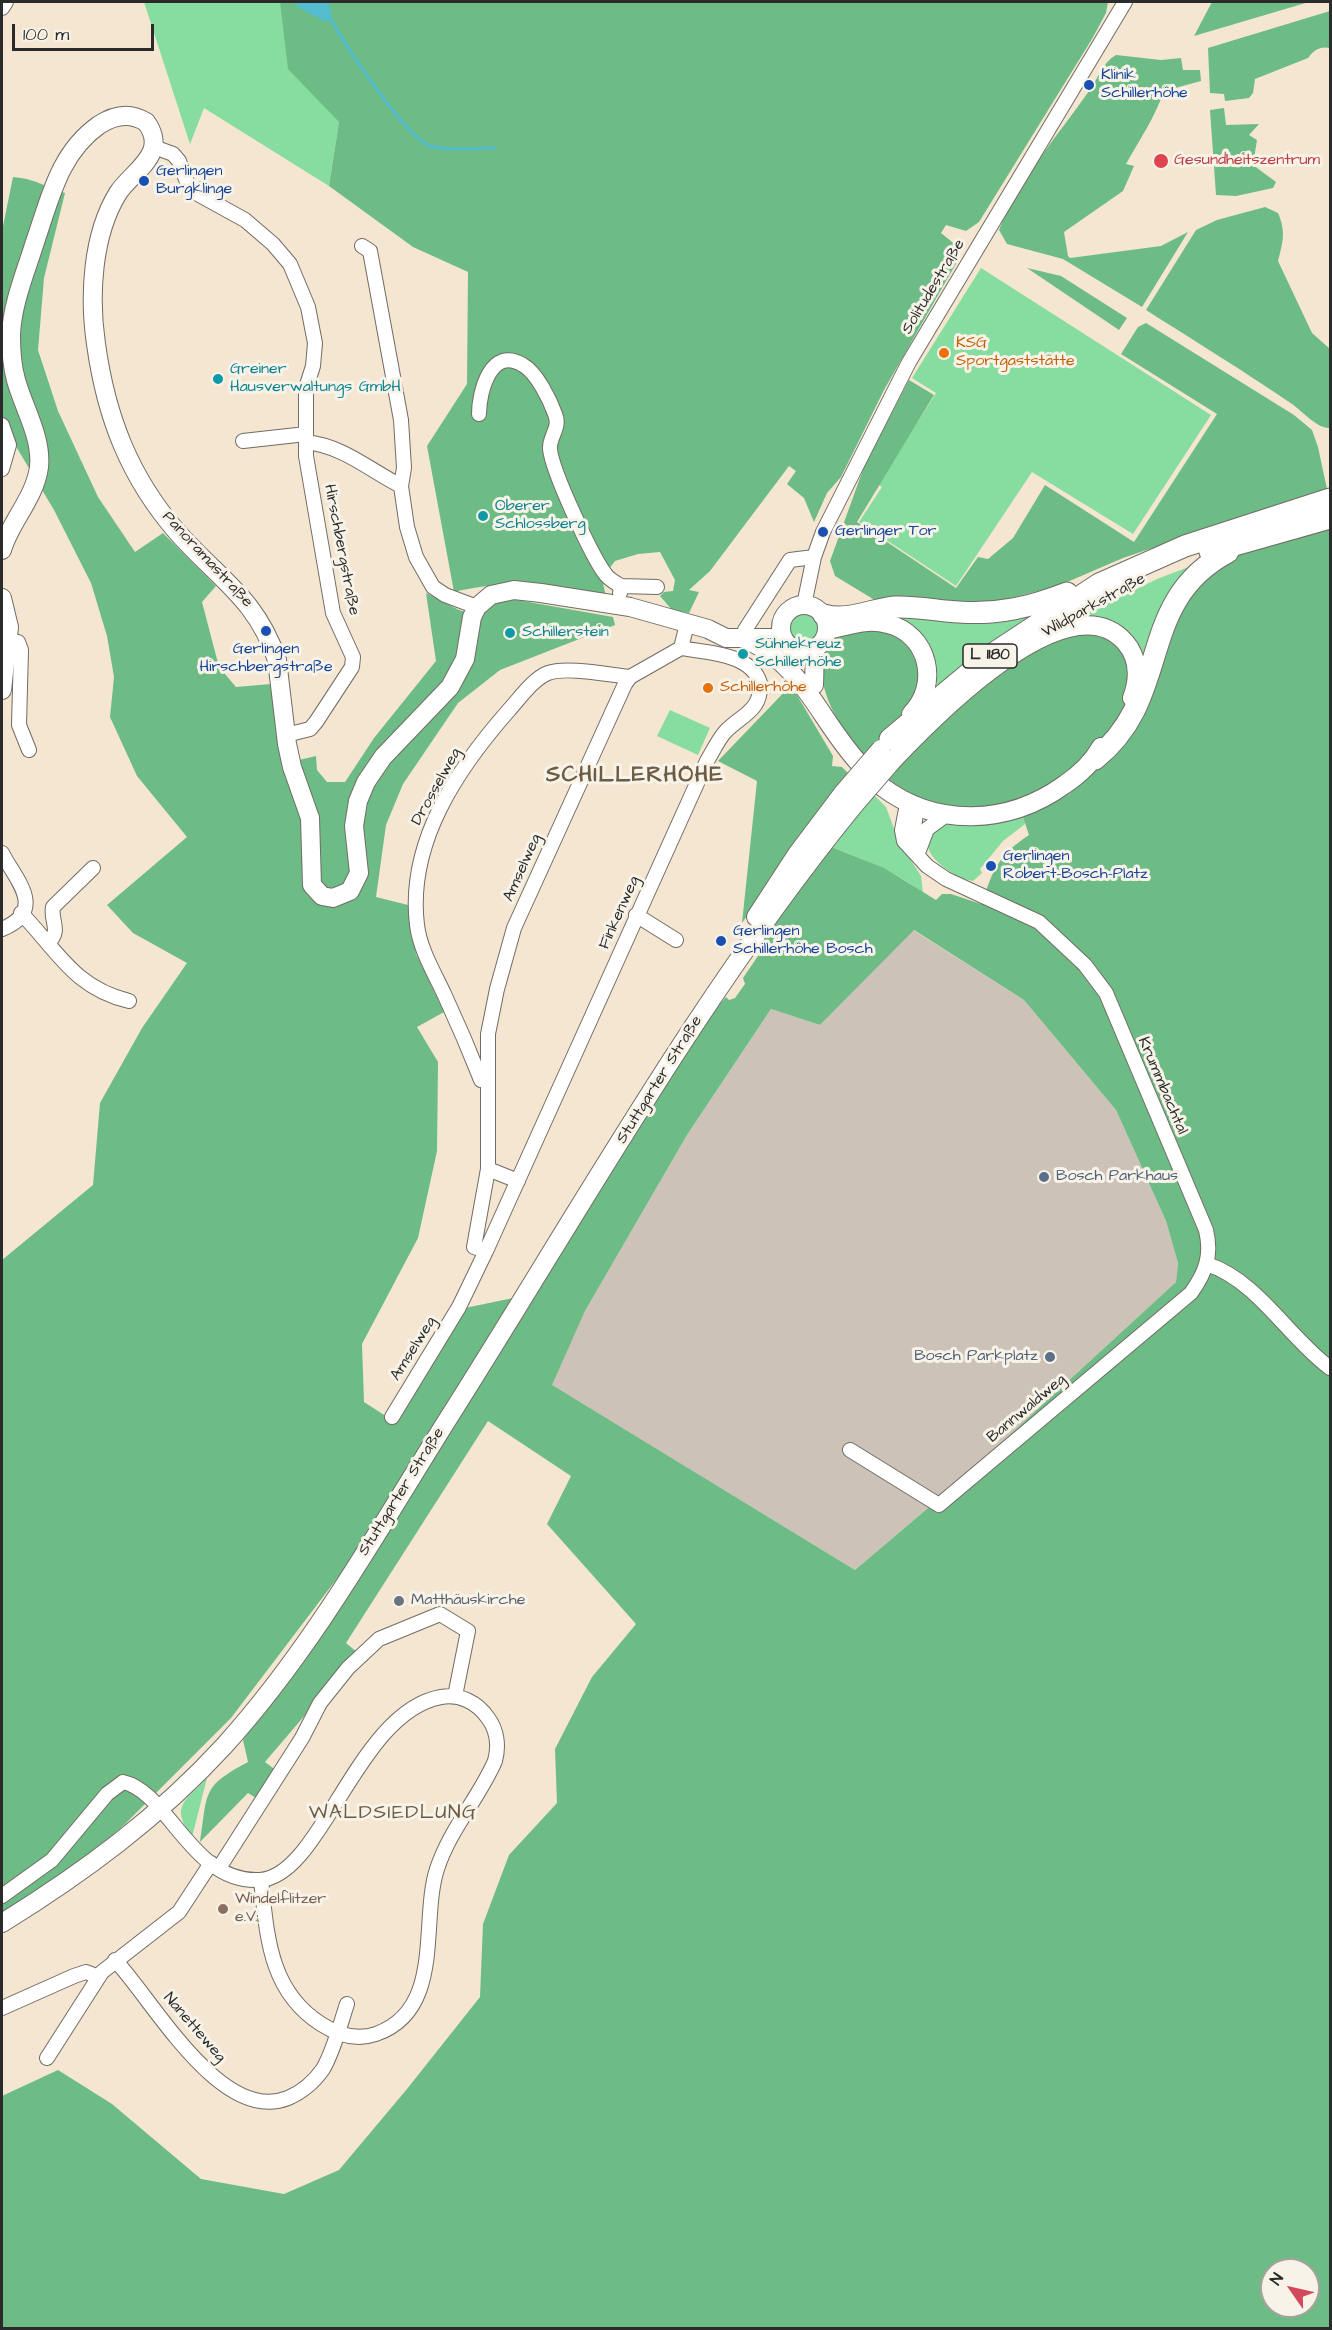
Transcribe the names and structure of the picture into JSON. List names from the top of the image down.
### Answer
{
  "streets": {
    "highway": ["Wildparkstraße", "L 1180"],
    "main road": ["Panoramastraße", "Stuttgarter Straße"],
    "street": [
      "Solitudestraße",
      "Hirschbergstraße",
      "Drosselweg",
      "Amselweg",
      "Finkenweg",
      "Krummbachtal",
      "Bannwaldweg",
      "Nanetteweg"
    ]
  },
  "crossings": [
    ["Solitudestraße", "Stuttgarter Straße"],
    ["Hirschbergstraße", "Panoramastraße"],
    ["Wildparkstraße", "Stuttgarter Straße"],
    ["Drosselweg", "Amselweg"],
    ["Amselweg", "Finkenweg"],
    ["Krummbachtal", "Bannwaldweg"]
  ],
  "districts": ["SCHILLERHÖHE", "WALDSIEDLUNG"],
  "places": [
    "Klinik Schillerhöhe",
    "Gesundheitszentrum",
    "Gerlingen Burgklinge",
    "KSG Sportgaststätte",
    "Greiner Hausverwaltungs GmbH",
    "Oberer Schlossberg",
    "Gerlinger Tor",
    "Gerlingen Hirschbergstraße",
    "Schillerstein",
    "Sühnekreuz Schillerhöhe",
    "Schillerhöhe",
    "Gerlingen Robert-Bosch-Platz",
    "Gerlingen Schillerhöhe Bosch",
    "Bosch Parkhaus",
    "Bosch Parkplatz",
    "Matthäuskirche",
    "Windelflitzer e.V."
  ],
  "scale_bar": "100 m",
  "north": "top left"
}
